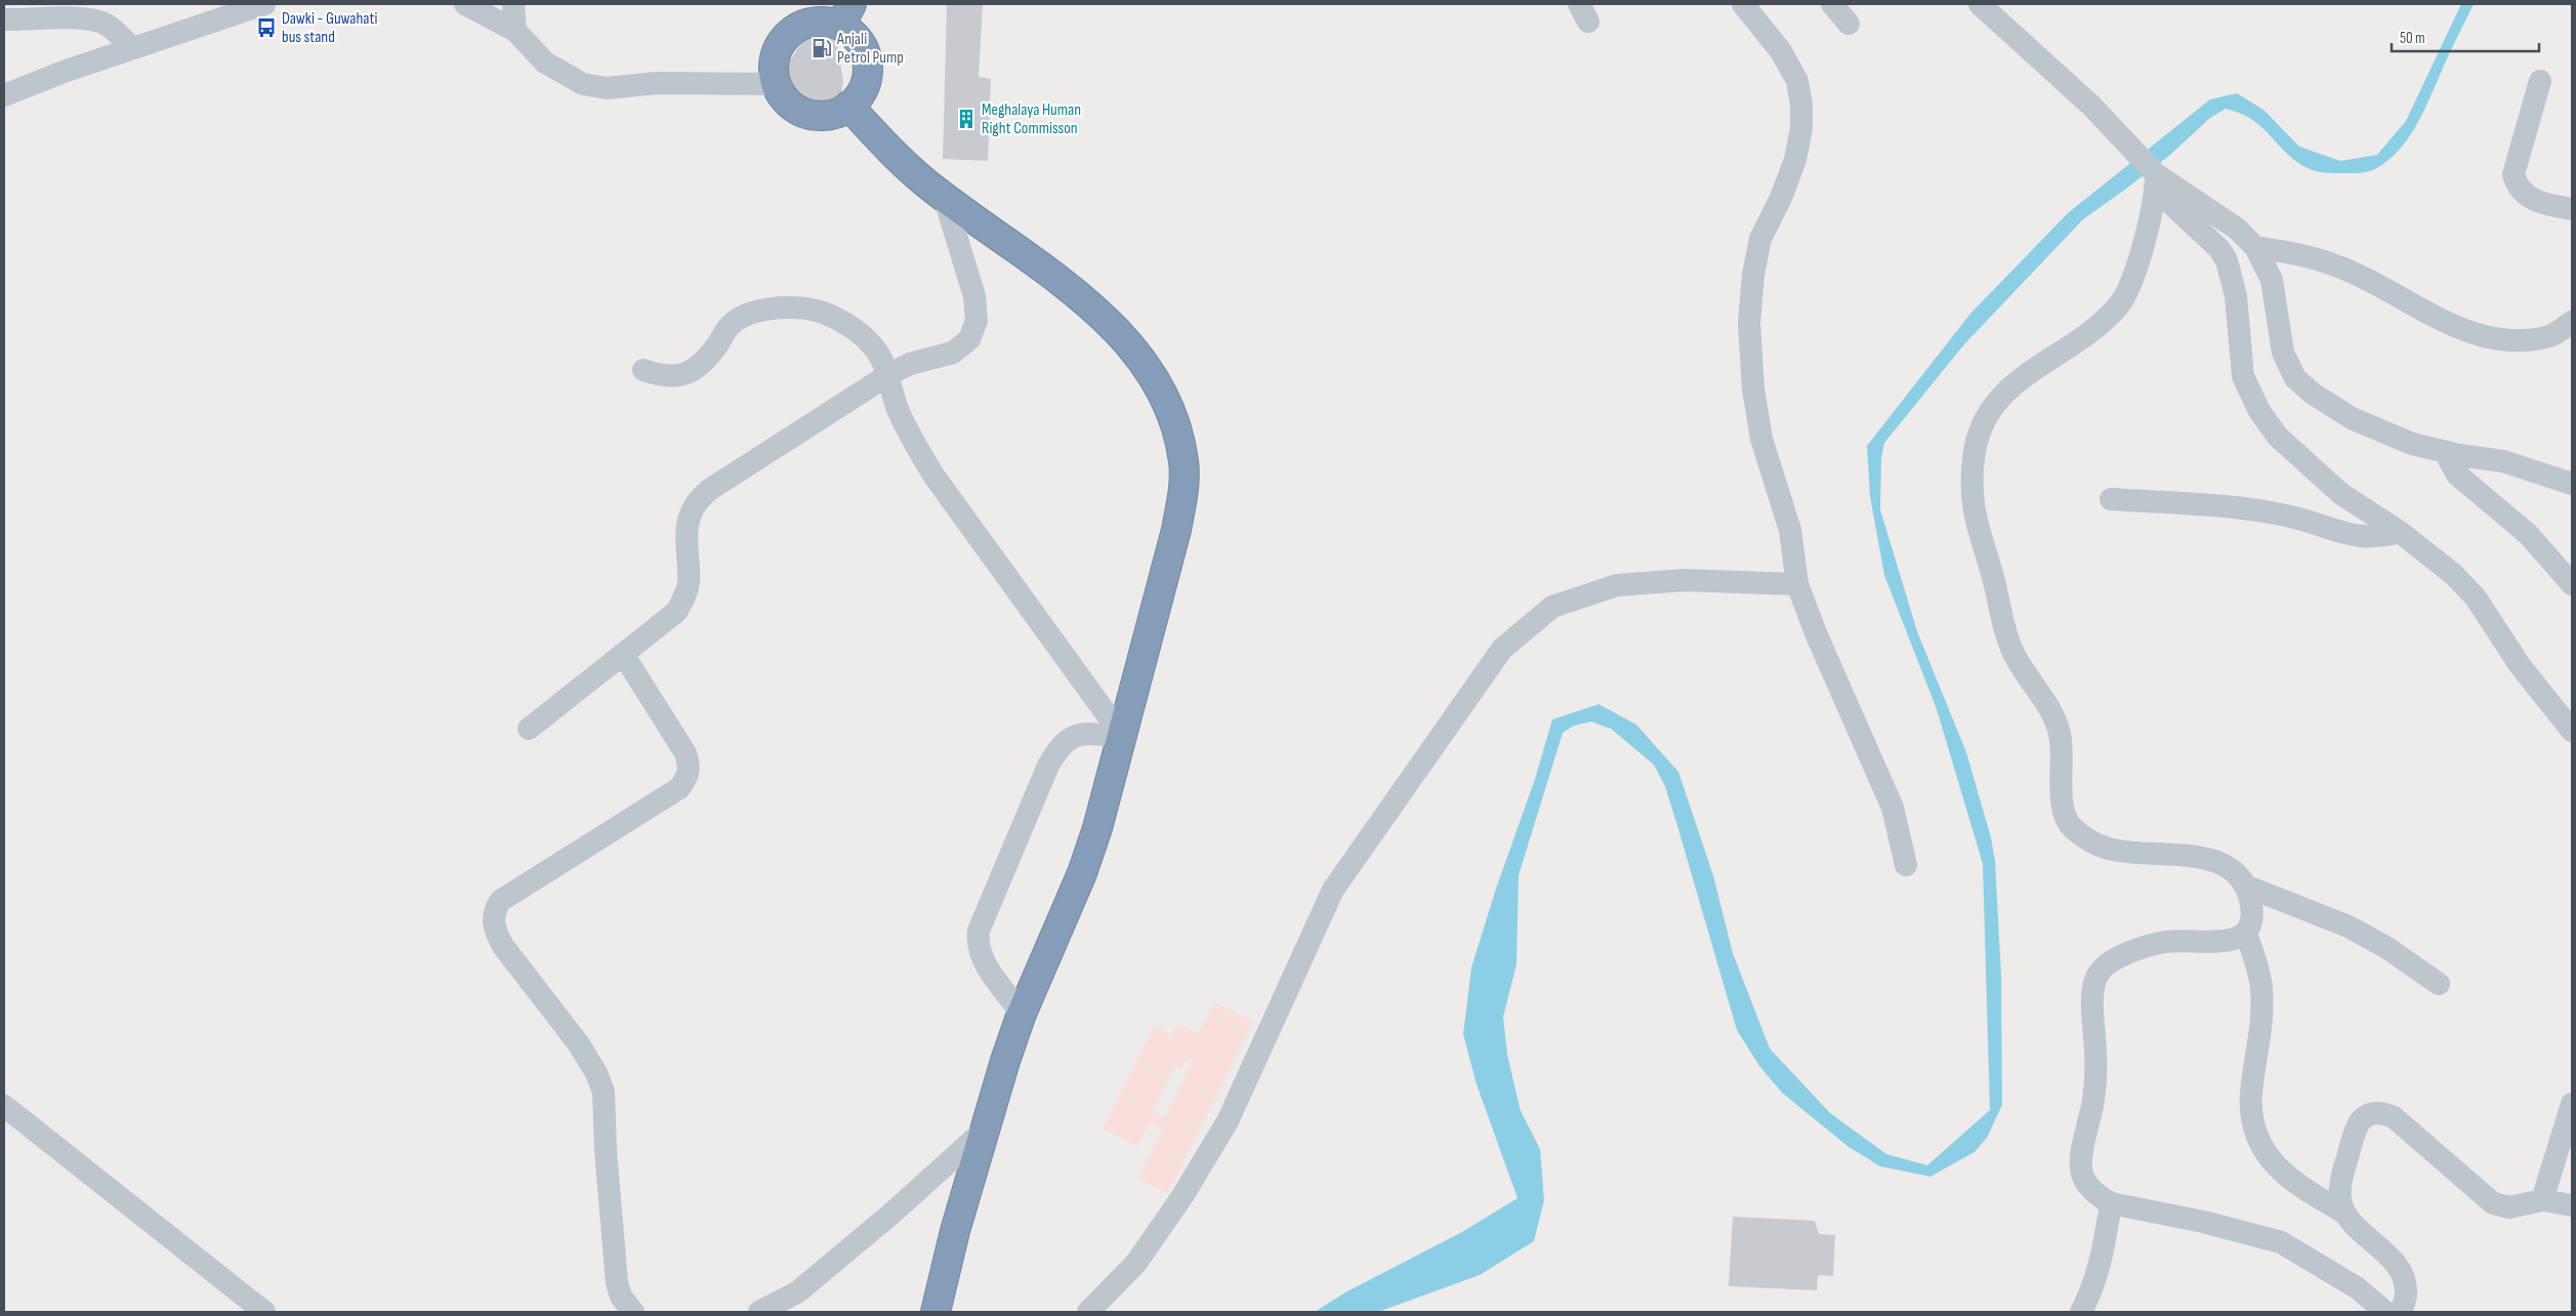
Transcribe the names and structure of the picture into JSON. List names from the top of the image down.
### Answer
{
  "places": {
    "bus stop": ["Dawki - Guwahati bus stand"],
    "fuel station": ["Anjali Petrol Pump"],
    "building": ["Meghalaya Human Right Commisson"]
  },
  "scale_bar": "50 m"
}
